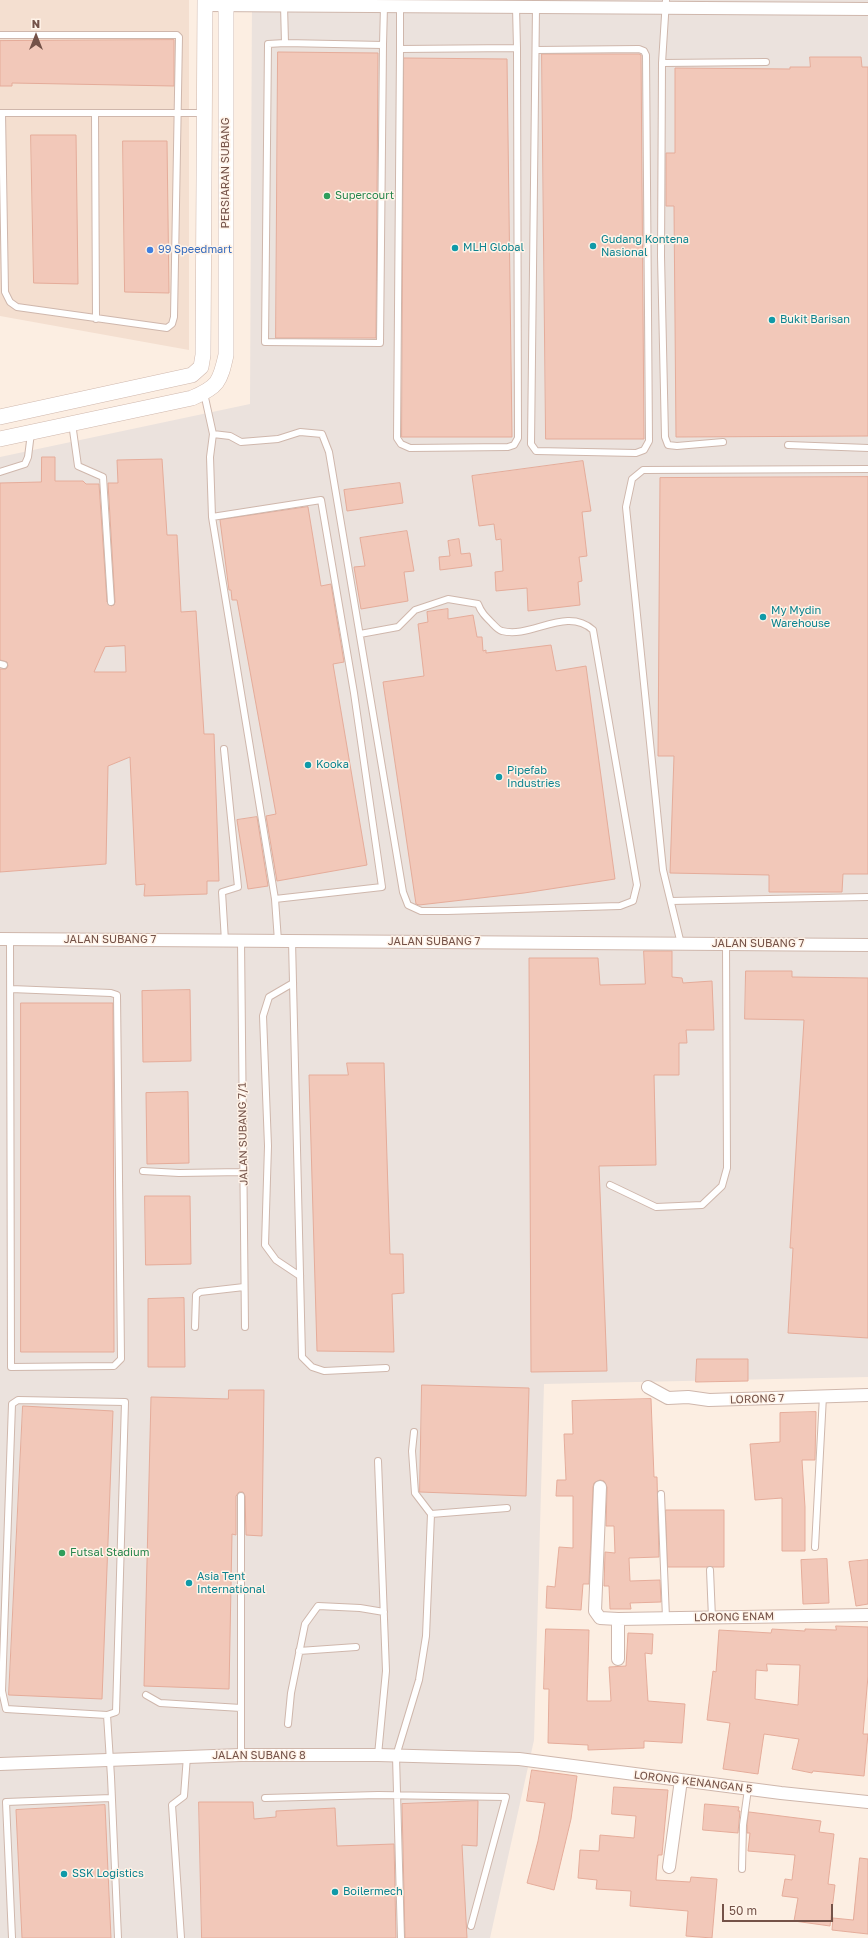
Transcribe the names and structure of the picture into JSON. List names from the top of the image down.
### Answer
{
  "streets": {
    "street": [
      "PERSIARAN SUBANG",
      "JALAN SUBANG 7",
      "LORONG 7",
      "LORONG ENAM",
      "JALAN SUBANG 8",
      "LORONG KENANGAN 5"
    ],
    "lane": ["JALAN SUBANG 7/1"]
  },
  "crossings": [
    ["JALAN SUBANG 7", "JALAN SUBANG 7/1"],
    ["JALAN SUBANG 8", "LORONG KENANGAN 5"]
  ],
  "places": [
    "Supercourt",
    "Gudang Kontena Nasional",
    "MLH Global",
    "99 Speedmart",
    "Bukit Barisan",
    "My Mydin Warehouse",
    "Kooka",
    "Pipefab Industries",
    "Futsal Stadium",
    "Asia Tent International",
    "SSK Logistics",
    "Boilermech"
  ],
  "scale_bar": "50 m",
  "north": "top"
}
